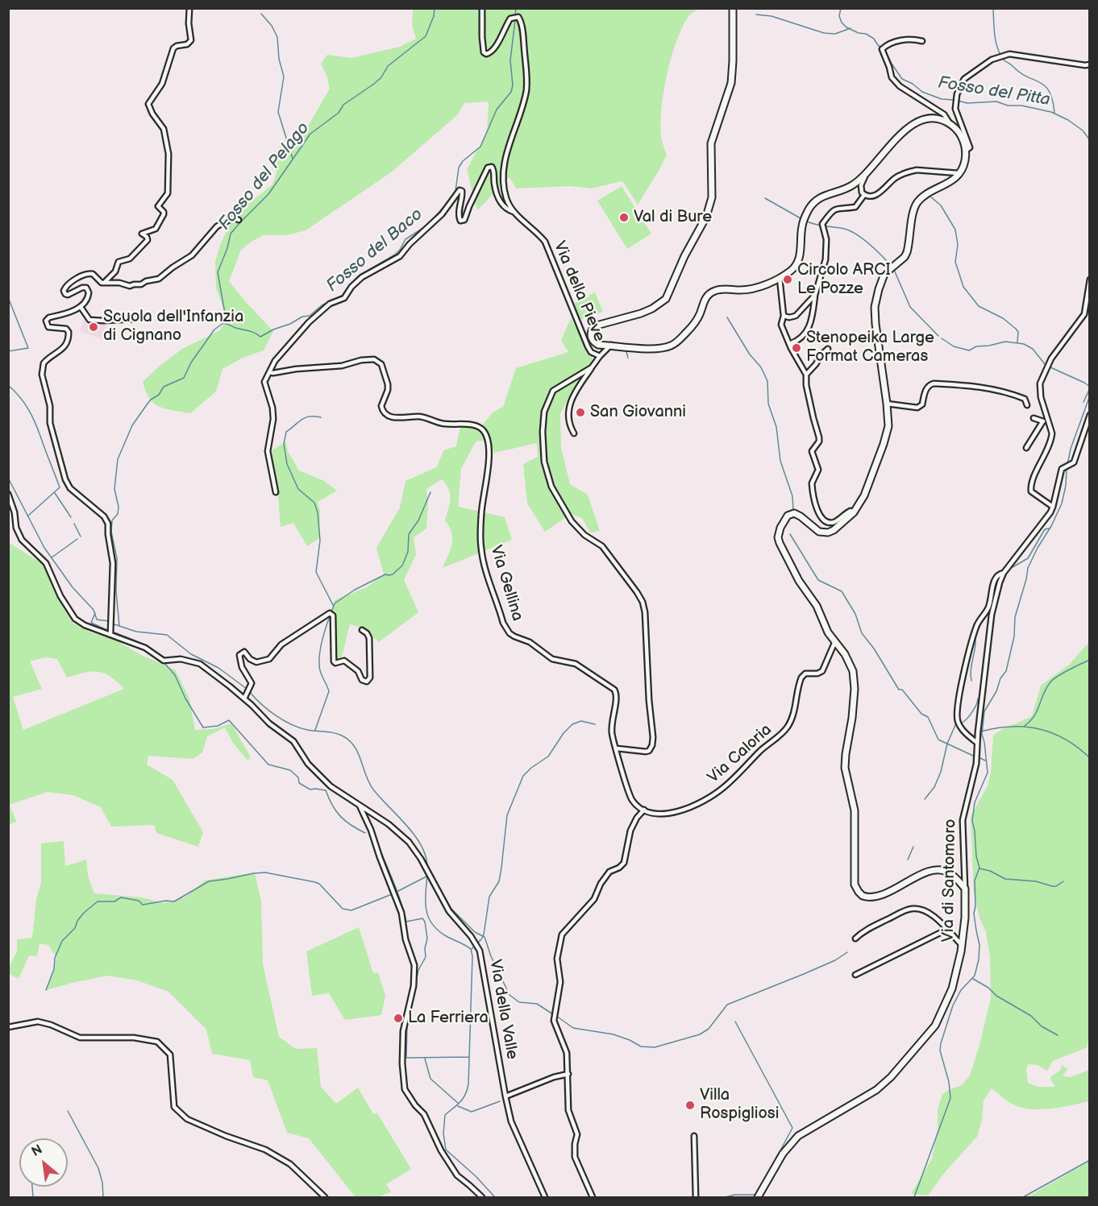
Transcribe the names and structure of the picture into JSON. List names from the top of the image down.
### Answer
{
  "streets": {
    "main road": ["Via di Santomoro"],
    "street": [
      "Via della Pieve",
      "Via Gellina",
      "Via Caloria",
      "Via della Valle"
    ]
  },
  "water": ["Fosso del Pitta", "Fosso del Pelago", "Fosso del Baco"],
  "places": [
    "Val di Bure",
    "Circolo ARCI Le Pozze",
    "Scuola dell'Infanzia di Cignano",
    "Stenopeika Large Format Cameras",
    "San Giovanni",
    "La Ferriera",
    "Villa Rospigliosi"
  ],
  "north": "top left"
}
